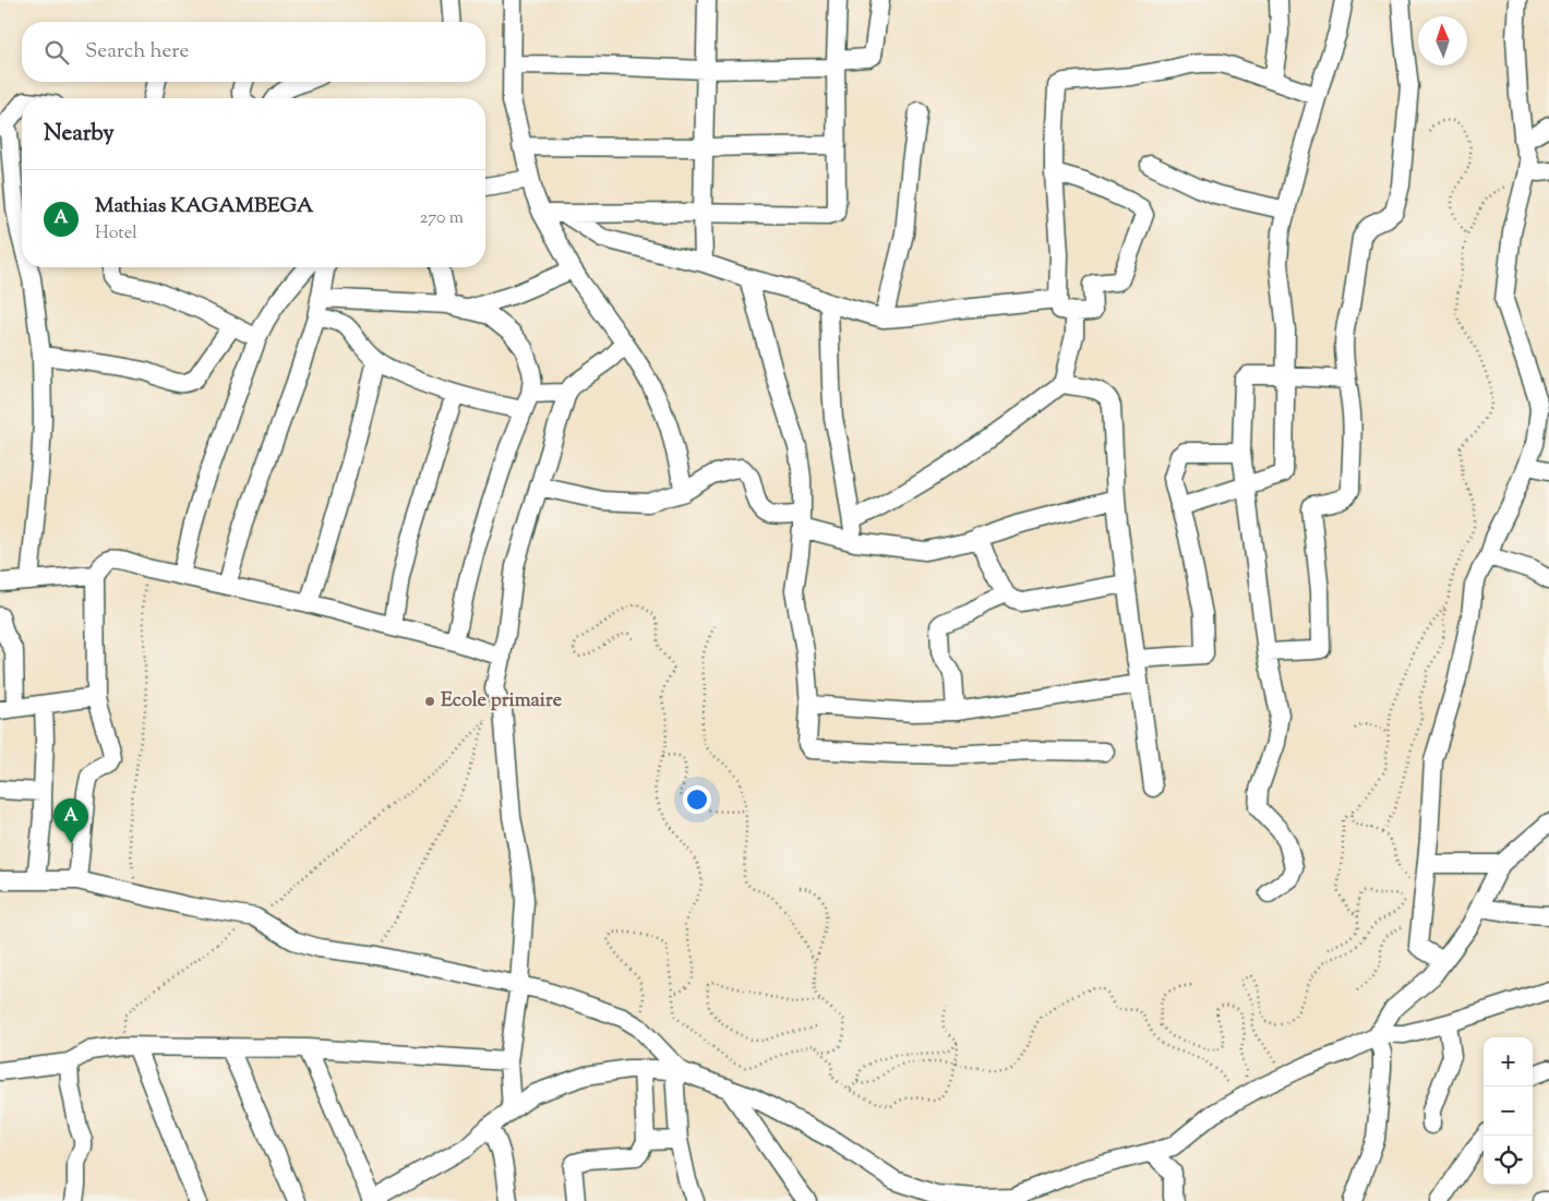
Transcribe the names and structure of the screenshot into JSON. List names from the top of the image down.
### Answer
{
  "places": ["Ecole primaire"],
  "north": "top",
  "page": {
    "search": "Search here",
    "heading": "Nearby",
    "list": [
      {
        "mark": "A",
        "name": "Mathias KAGAMBEGA",
        "note": "Hotel",
        "value": "270 m"
      }
    ],
    "pins": "A",
    "map_buttons": ["+", "−"]
  }
}
